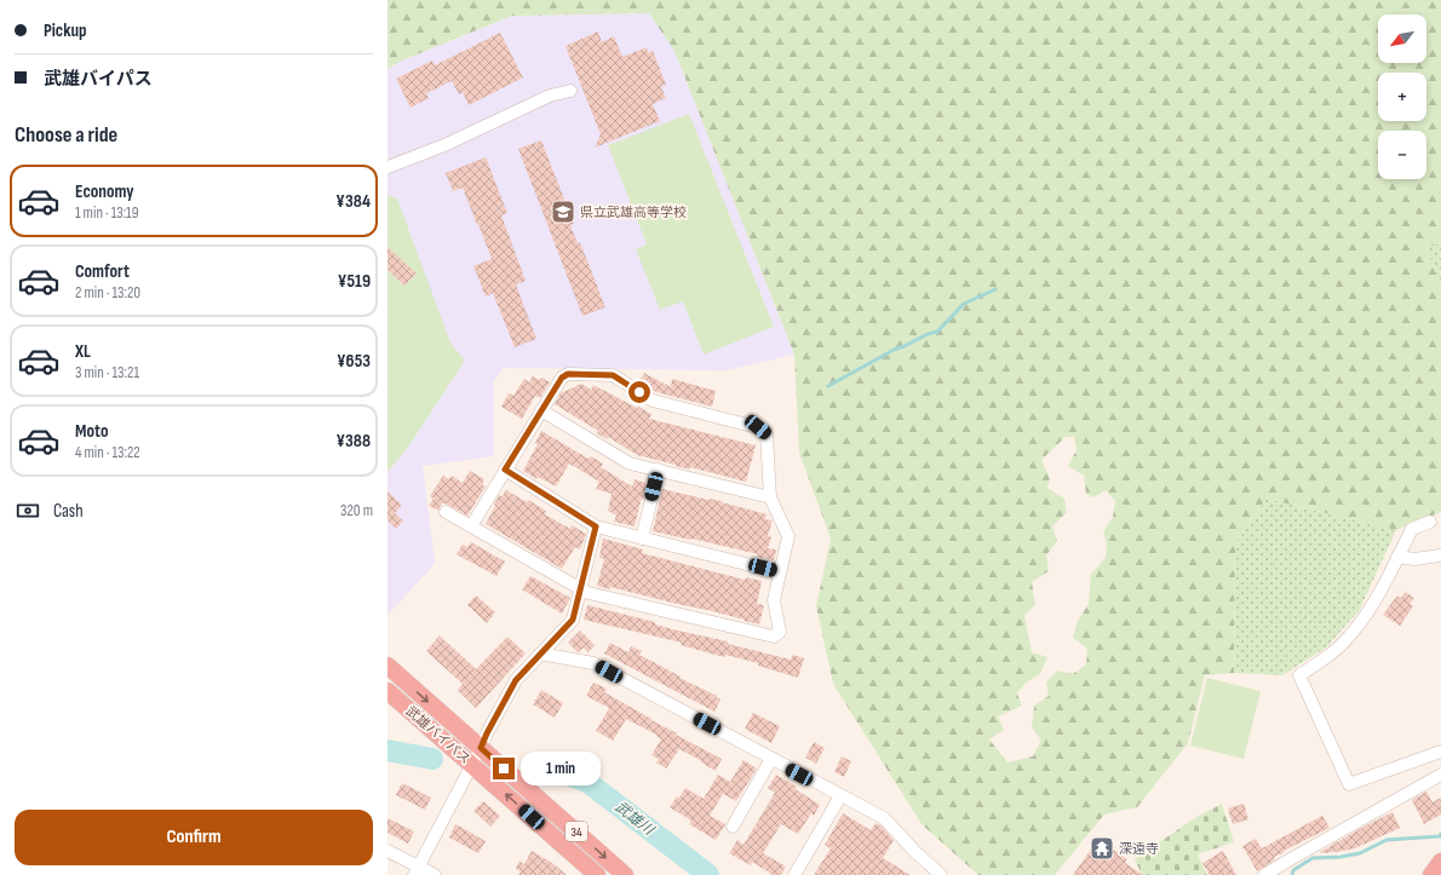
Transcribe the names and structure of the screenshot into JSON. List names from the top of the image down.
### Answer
{
  "streets": {
    "highway": ["武雄バイパス", "34"]
  },
  "water": ["武雄川"],
  "places": {
    "school or university": ["県立武雄高等学校"],
    "temple": ["深遠寺"]
  },
  "north": "bottom left",
  "page": {
    "banner": ["Pickup", "武雄バイパス"],
    "map_buttons": ["+", "−"],
    "heading": "Choose a ride",
    "list": [
      {
        "name": "Economy",
        "note": "1 min · 13:19",
        "value": "¥384"
      },
      {
        "name": "Comfort",
        "note": "2 min · 13:20",
        "value": "¥519"
      },
      {
        "name": "XL",
        "note": "3 min · 13:21",
        "value": "¥653"
      },
      {
        "name": "Moto",
        "note": "4 min · 13:22",
        "value": "¥388"
      }
    ],
    "pay": ["Cash", "320 m"],
    "bubble": "1 min",
    "buttons": "Confirm"
  }
}
